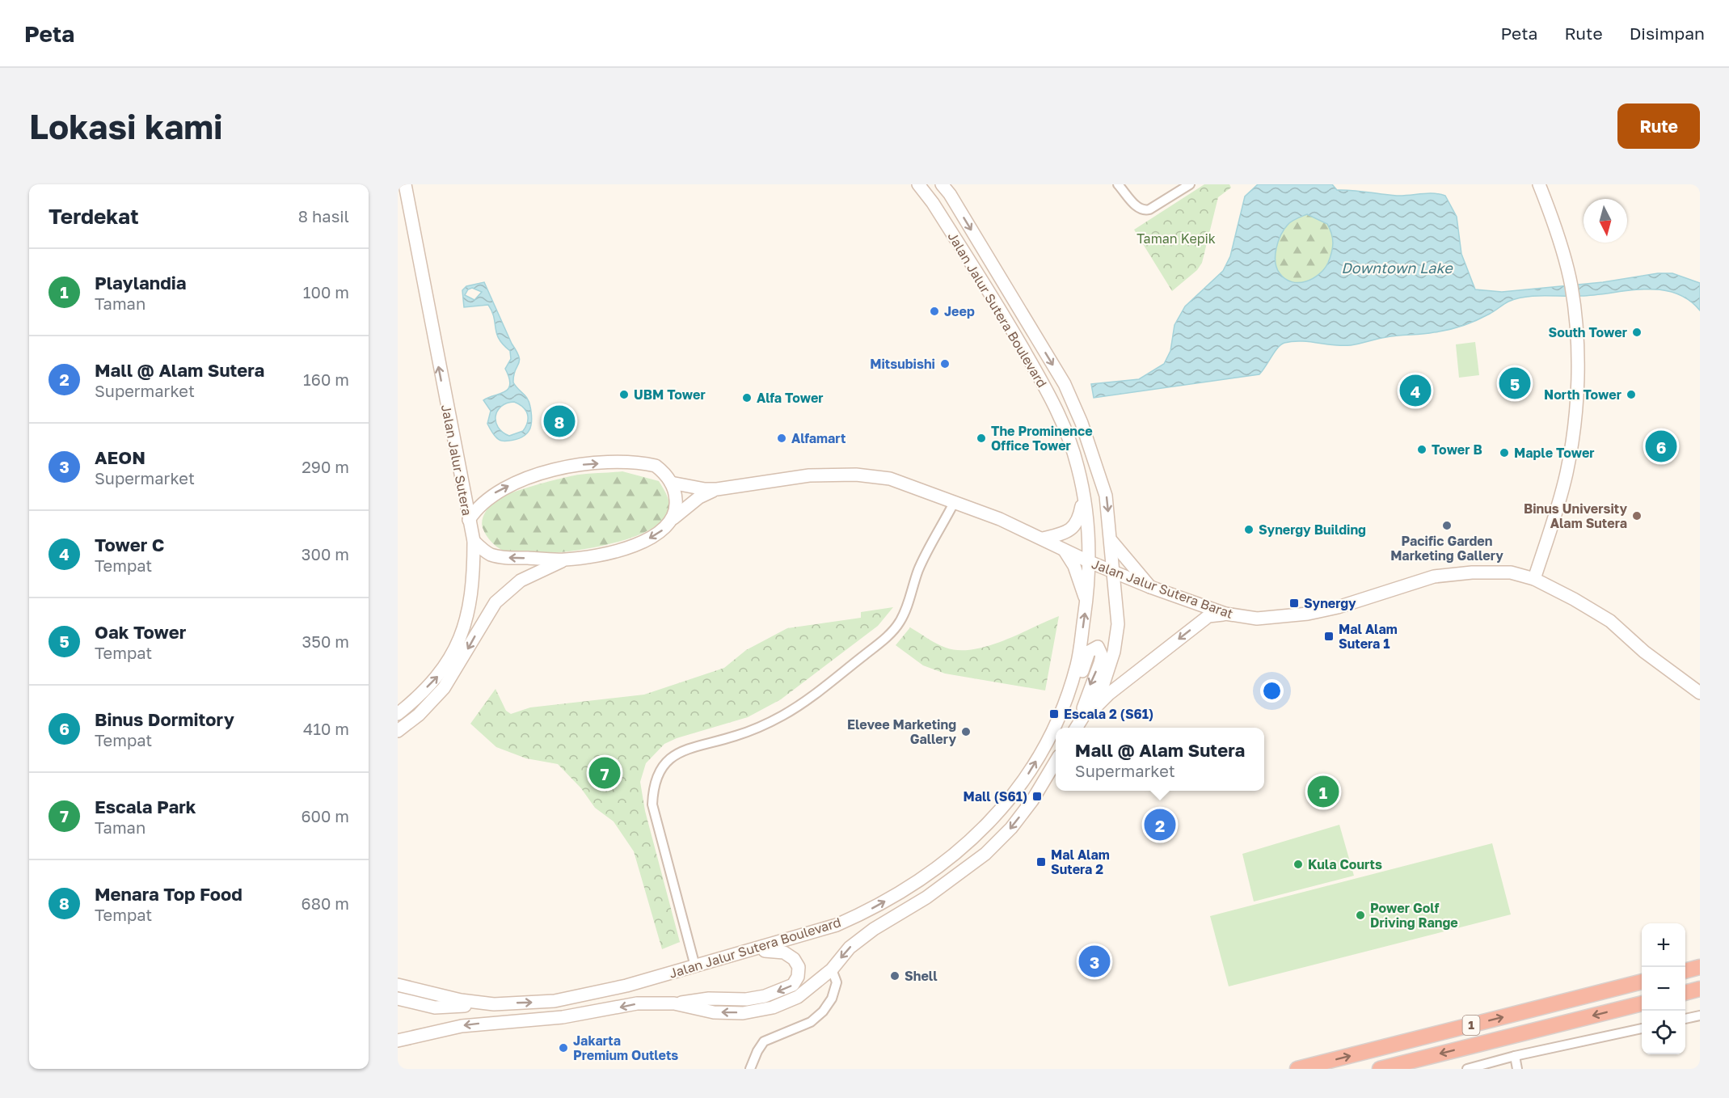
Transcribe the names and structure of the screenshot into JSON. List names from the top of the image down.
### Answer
{
  "streets": {
    "highway": ["1"],
    "main road": ["Jalan Jalur Sutera Boulevard", "Jalan Jalur Sutera", "Jalan Jalur Sutera Barat"]
  },
  "crossings": [
    ["Jalan Jalur Sutera Boulevard", "Jalan Jalur Sutera Barat"]
  ],
  "one_way": ["Jalan Jalur Sutera"],
  "water": ["Downtown Lake"],
  "parks": ["Taman Kepik"],
  "places": {
    "other": [
      "Jeep",
      "South Tower",
      "Mitsubishi",
      "UBM Tower",
      "North Tower",
      "Alfa Tower",
      "Alfamart",
      "The Prominence Office Tower",
      "Tower B",
      "Maple Tower",
      "Binus University Alam Sutera",
      "Pacific Garden Marketing Gallery",
      "Synergy Building",
      "Elevee Marketing Gallery",
      "Kula Courts",
      "Power Golf Driving Range",
      "Shell",
      "Jakarta Premium Outlets"
    ],
    "transit": [
      "Synergy",
      "Mal Alam Sutera 1",
      "Escala 2 (S61)",
      "Mall (S61)",
      "Mal Alam Sutera 2"
    ]
  },
  "north": "bottom",
  "page": {
    "header": "Peta",
    "nav": ["Peta", "Rute", "Disimpan"],
    "buttons": "Rute",
    "title": "Lokasi kami",
    "heading": ["Terdekat", "8 hasil"],
    "list": [
      {
        "mark": "1",
        "name": "Playlandia",
        "note": "Taman",
        "value": "100 m"
      },
      {
        "mark": "2",
        "name": "Mall @ Alam Sutera",
        "note": "Supermarket",
        "value": "160 m"
      },
      {
        "mark": "3",
        "name": "AEON",
        "note": "Supermarket",
        "value": "290 m"
      },
      {
        "mark": "4",
        "name": "Tower C",
        "note": "Tempat",
        "value": "300 m"
      },
      {
        "mark": "5",
        "name": "Oak Tower",
        "note": "Tempat",
        "value": "350 m"
      },
      {
        "mark": "6",
        "name": "Binus Dormitory",
        "note": "Tempat",
        "value": "410 m"
      },
      {
        "mark": "7",
        "name": "Escala Park",
        "note": "Taman",
        "value": "600 m"
      },
      {
        "mark": "8",
        "name": "Menara Top Food",
        "note": "Tempat",
        "value": "680 m"
      }
    ],
    "pins": [
      "5",
      "4",
      "8",
      "6",
      "7",
      "1",
      "2",
      "3"
    ],
    "popup": ["Mall @ Alam Sutera", "Supermarket"],
    "map_buttons": ["+", "−"]
  }
}
